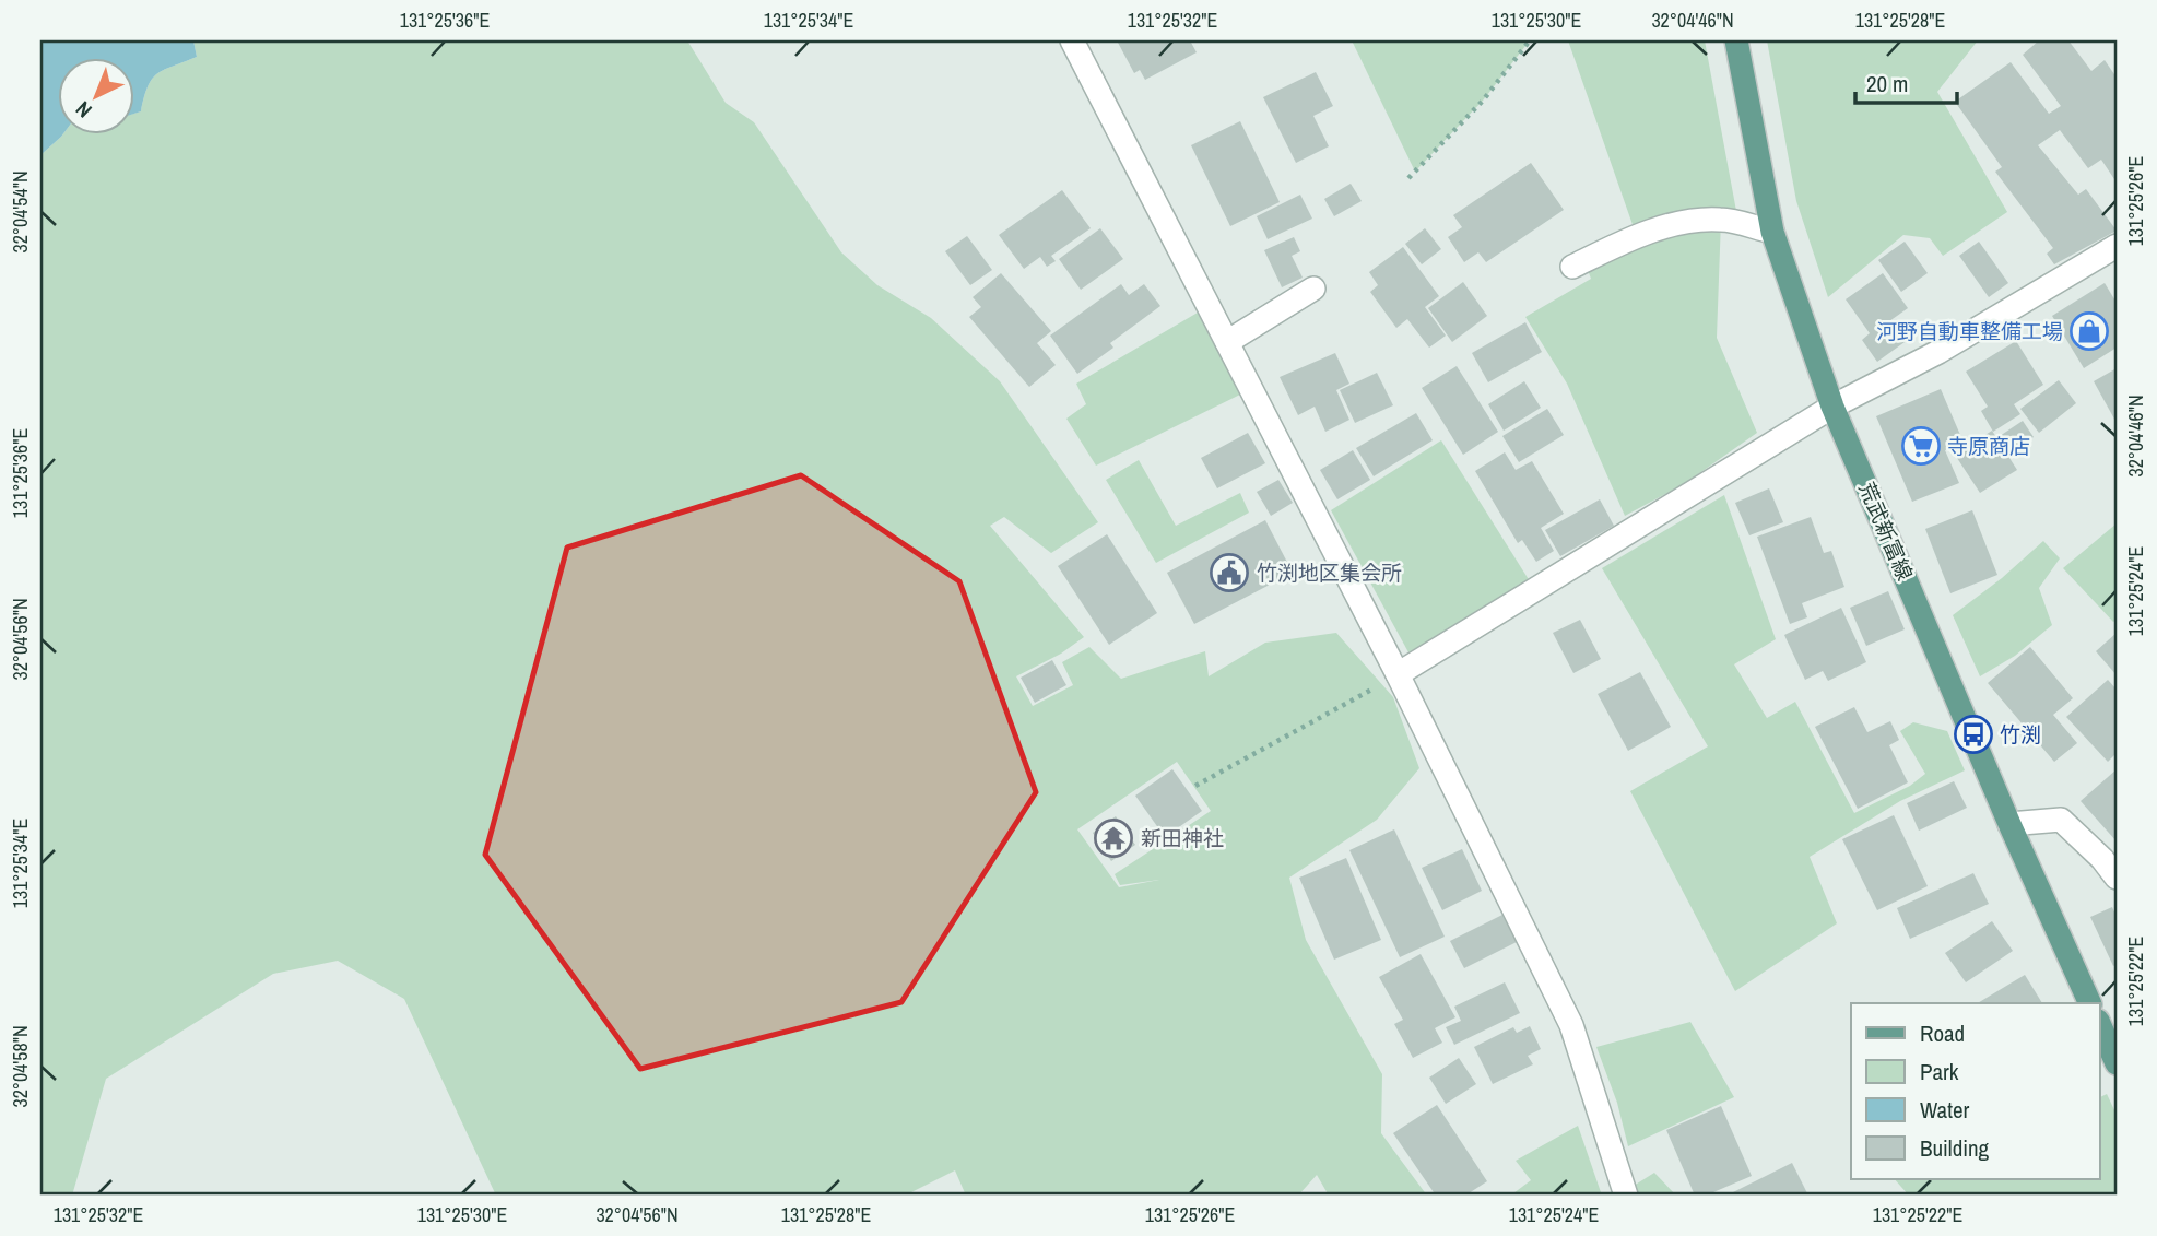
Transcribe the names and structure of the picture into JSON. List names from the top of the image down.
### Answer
{
  "streets": {
    "main road": ["荒武新富線"]
  },
  "places": {
    "shop": ["河野自動車整備工場"],
    "supermarket": ["寺原商店"],
    "public building": ["竹渕地区集会所"],
    "bus stop": ["竹渕"],
    "temple": ["新田神社"]
  },
  "legend": [
    "Road",
    "Park",
    "Water",
    "Building"
  ],
  "scale_bar": "20 m",
  "north": "bottom left",
  "coordinates": [
    "131°25'36\"E",
    "131°25'34\"E",
    "131°25'32\"E",
    "131°25'30\"E",
    "32°04'46\"N",
    "131°25'28\"E",
    "131°25'26\"E",
    "32°04'54\"N",
    "131°25'24\"E",
    "32°04'56\"N",
    "131°25'22\"E",
    "32°04'58\"N"
  ]
}
